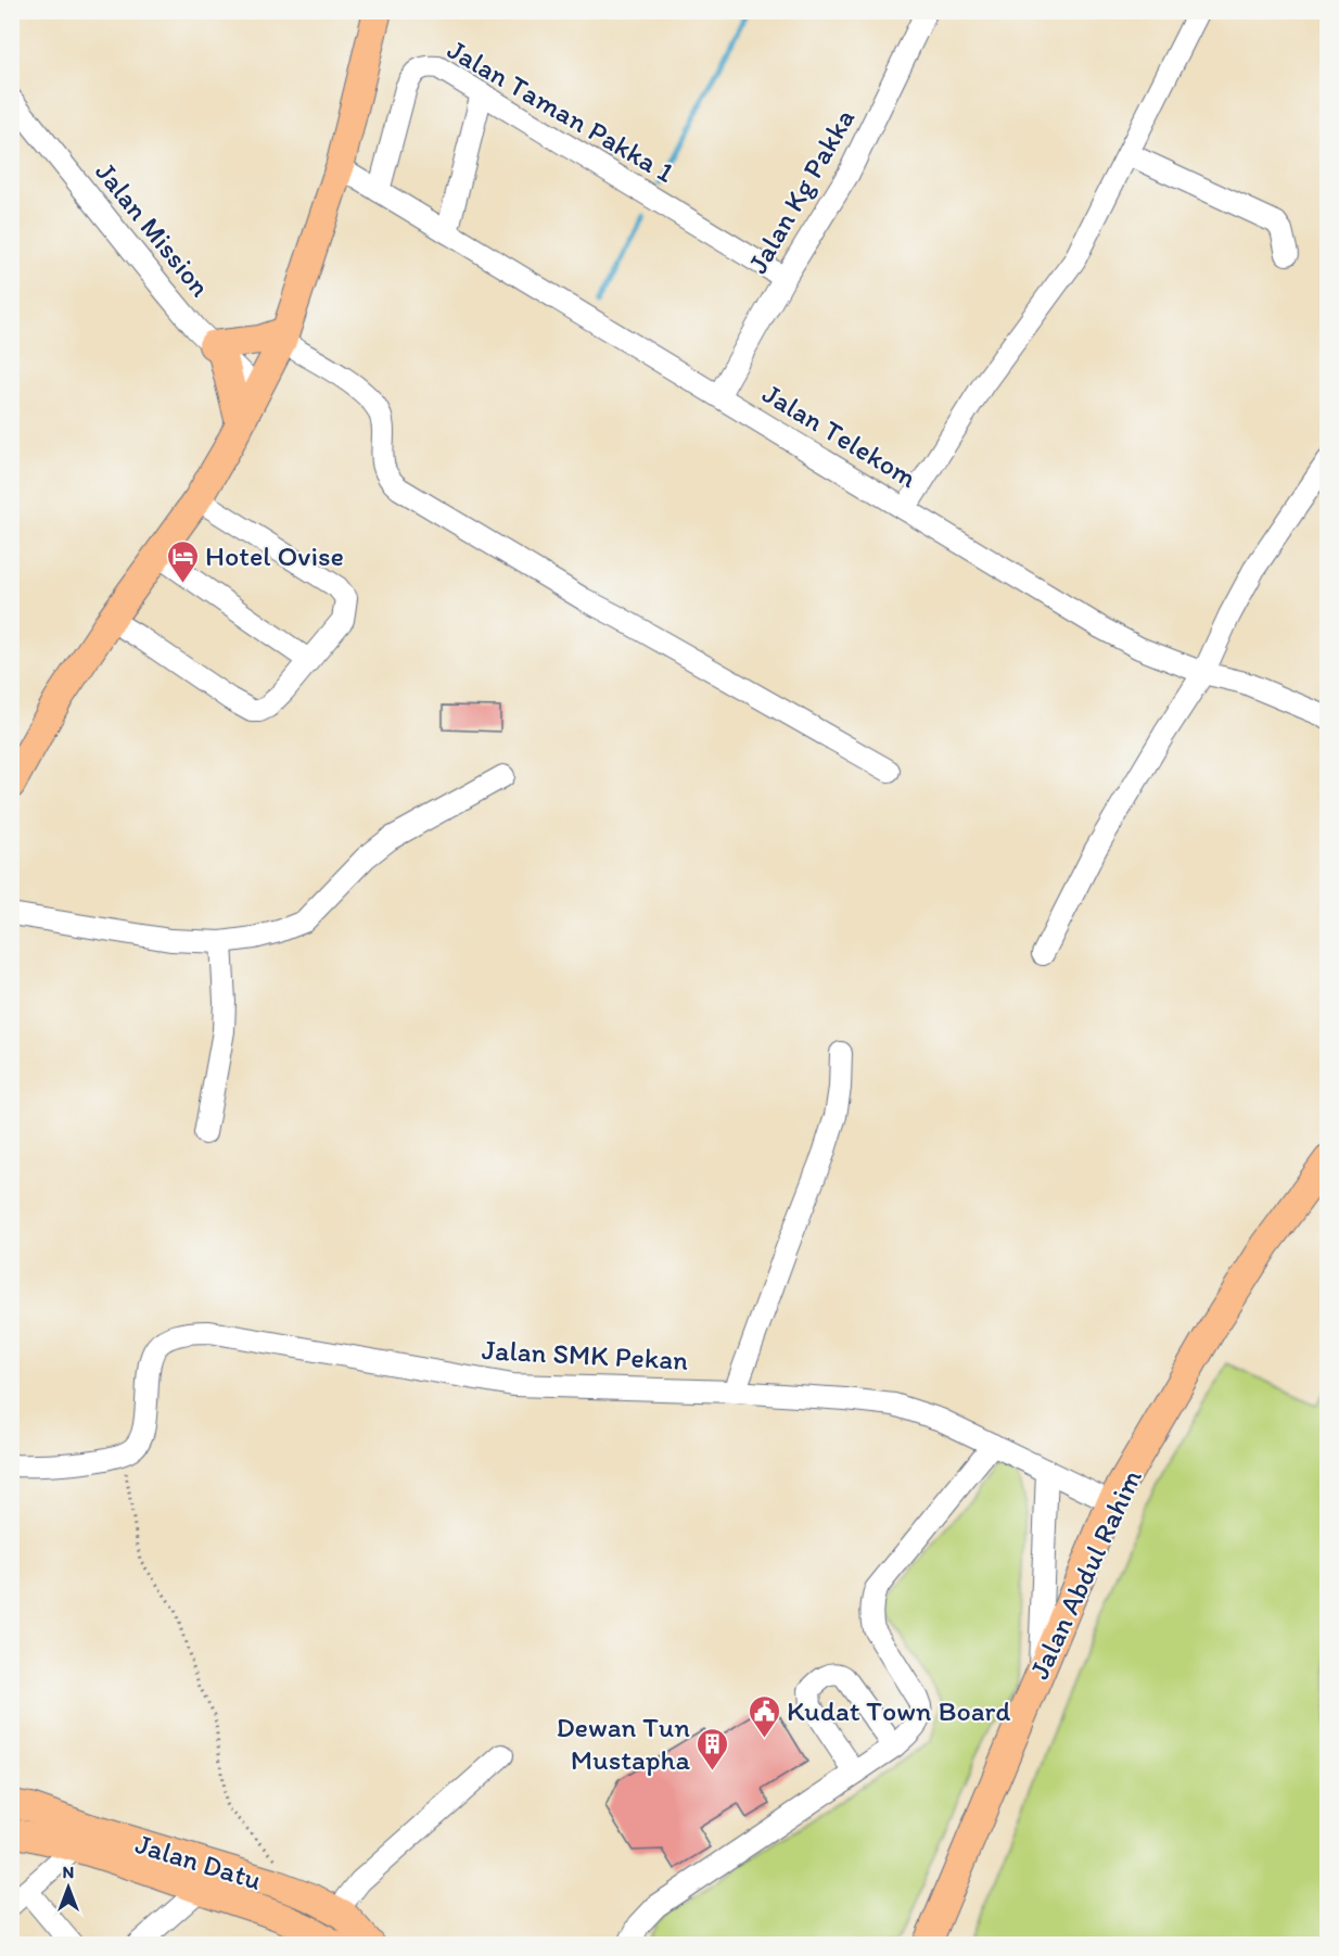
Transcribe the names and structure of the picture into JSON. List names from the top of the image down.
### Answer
{
  "streets": {
    "main road": ["Jalan Abdul Rahim", "Jalan Datu"],
    "street": [
      "Jalan Taman Pakka 1",
      "Jalan Kg Pakka",
      "Jalan Mission",
      "Jalan Telekom",
      "Jalan SMK Pekan"
    ]
  },
  "crossings": [
    ["Jalan Taman Pakka 1", "Jalan Kg Pakka"],
    ["Jalan Taman Pakka 1", "Jalan Telekom"],
    ["Jalan Kg Pakka", "Jalan Telekom"],
    ["Jalan SMK Pekan", "Jalan Abdul Rahim"]
  ],
  "places": {
    "hotel": ["Hotel Ovise"],
    "public building": ["Kudat Town Board"],
    "building": ["Dewan Tun Mustapha"]
  },
  "north": "top"
}
